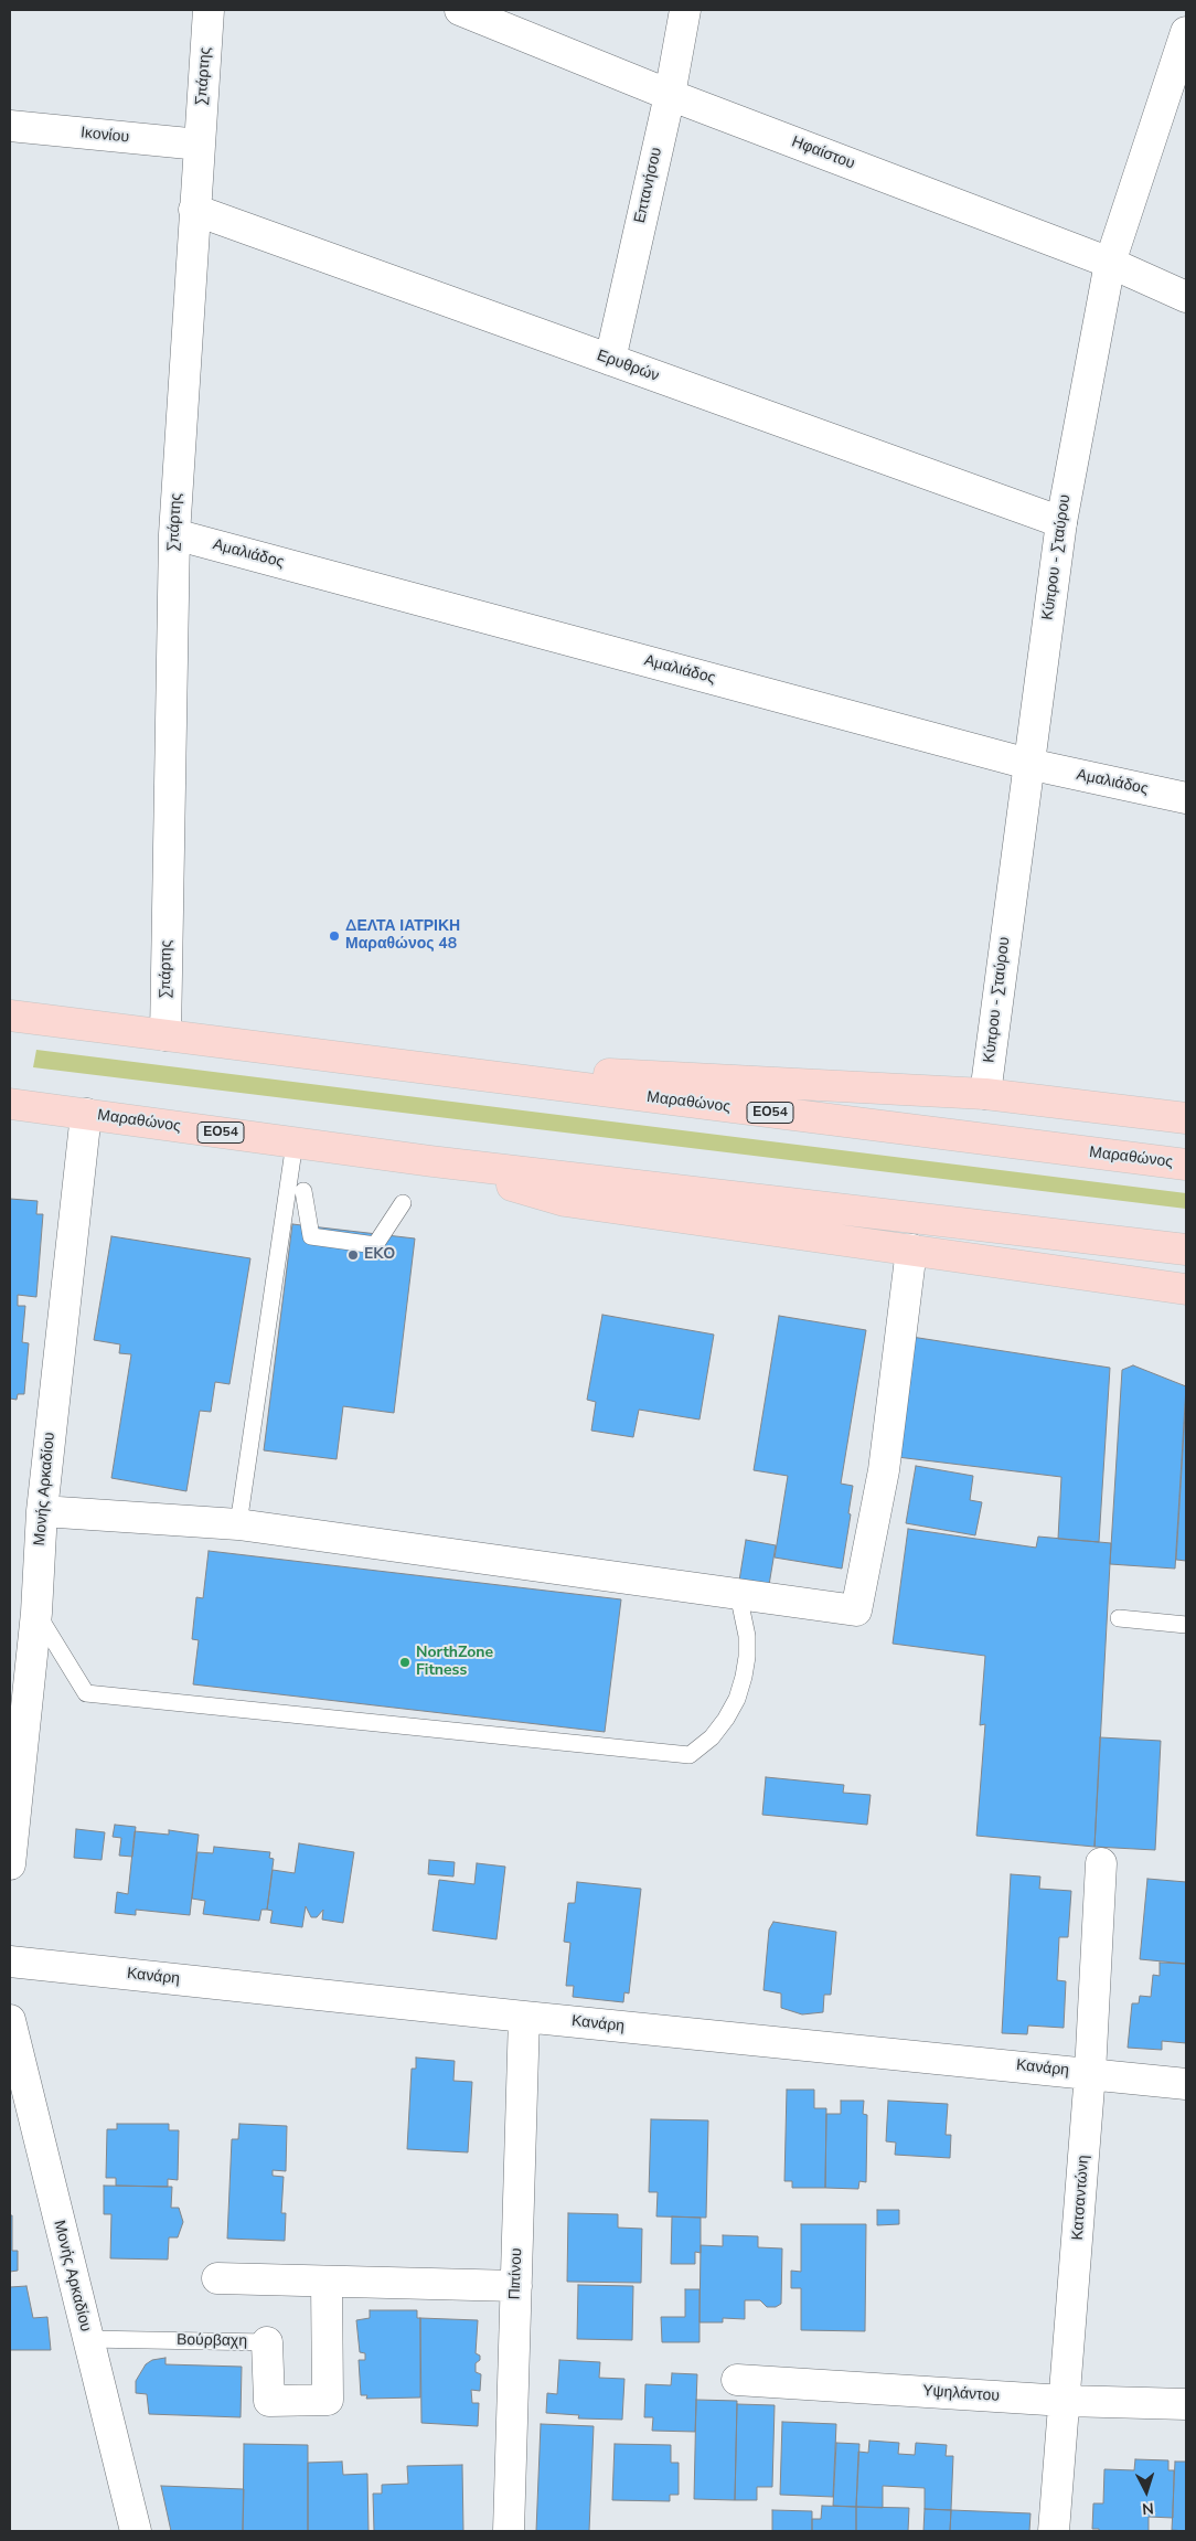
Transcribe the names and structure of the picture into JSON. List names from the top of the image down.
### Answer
{
  "streets": {
    "main road": ["Μαραθώνος", "ΕΟ54"],
    "street": [
      "Σπάρτης",
      "Ικονίου",
      "Ηφαίστου",
      "Επτανήσου",
      "Ερυθρών",
      "Αμαλιάδος",
      "Κύπρου - Σταύρου",
      "Μονής Αρκαδίου",
      "Κανάρη",
      "Κατσαντώνη",
      "Πιπίνου",
      "Βούρβαχη",
      "Υψηλάντου"
    ]
  },
  "crossings": [
    ["Σπάρτης", "Ικονίου"],
    ["Σπάρτης", "Ερυθρών"],
    ["Σπάρτης", "Αμαλιάδος"],
    ["Σπάρτης", "Μαραθώνος"],
    ["Ηφαίστου", "Επτανήσου"],
    ["Ηφαίστου", "Κύπρου - Σταύρου"],
    ["Επτανήσου", "Ερυθρών"],
    ["Ερυθρών", "Κύπρου - Σταύρου"],
    ["Αμαλιάδος", "Κύπρου - Σταύρου"],
    ["Κύπρου - Σταύρου", "Μαραθώνος"],
    ["Μαραθώνος", "Μονής Αρκαδίου"],
    ["Μονής Αρκαδίου", "Βούρβαχη"],
    ["Κανάρη", "Κατσαντώνη"],
    ["Κανάρη", "Πιπίνου"],
    ["Κατσαντώνη", "Υψηλάντου"]
  ],
  "places": ["ΔΕΛΤΑ ΙΑΤΡΙΚΗ Μαραθώνος 48", "EKO", "NorthZone Fitness"],
  "north": "bottom"
}
